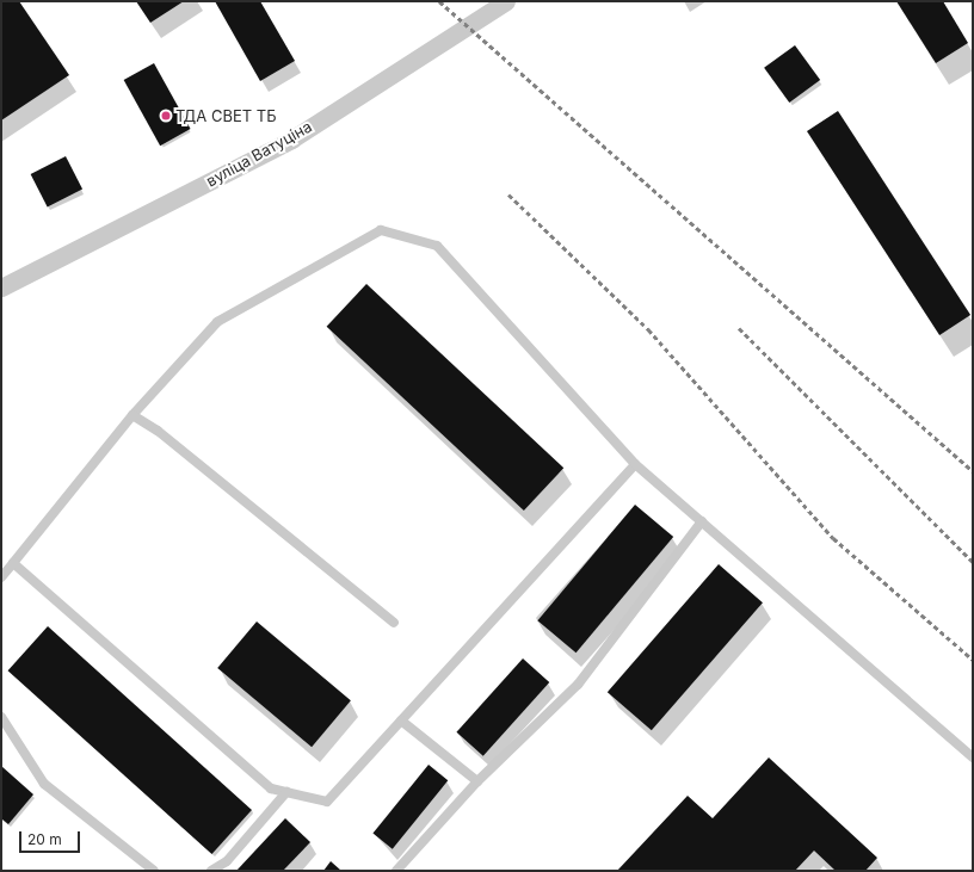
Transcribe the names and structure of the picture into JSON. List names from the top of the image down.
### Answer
{
  "streets": {
    "street": ["вуліца Ватуціна"]
  },
  "places": ["ТДА СВЕТ ТБ"],
  "scale_bar": "20 m"
}
